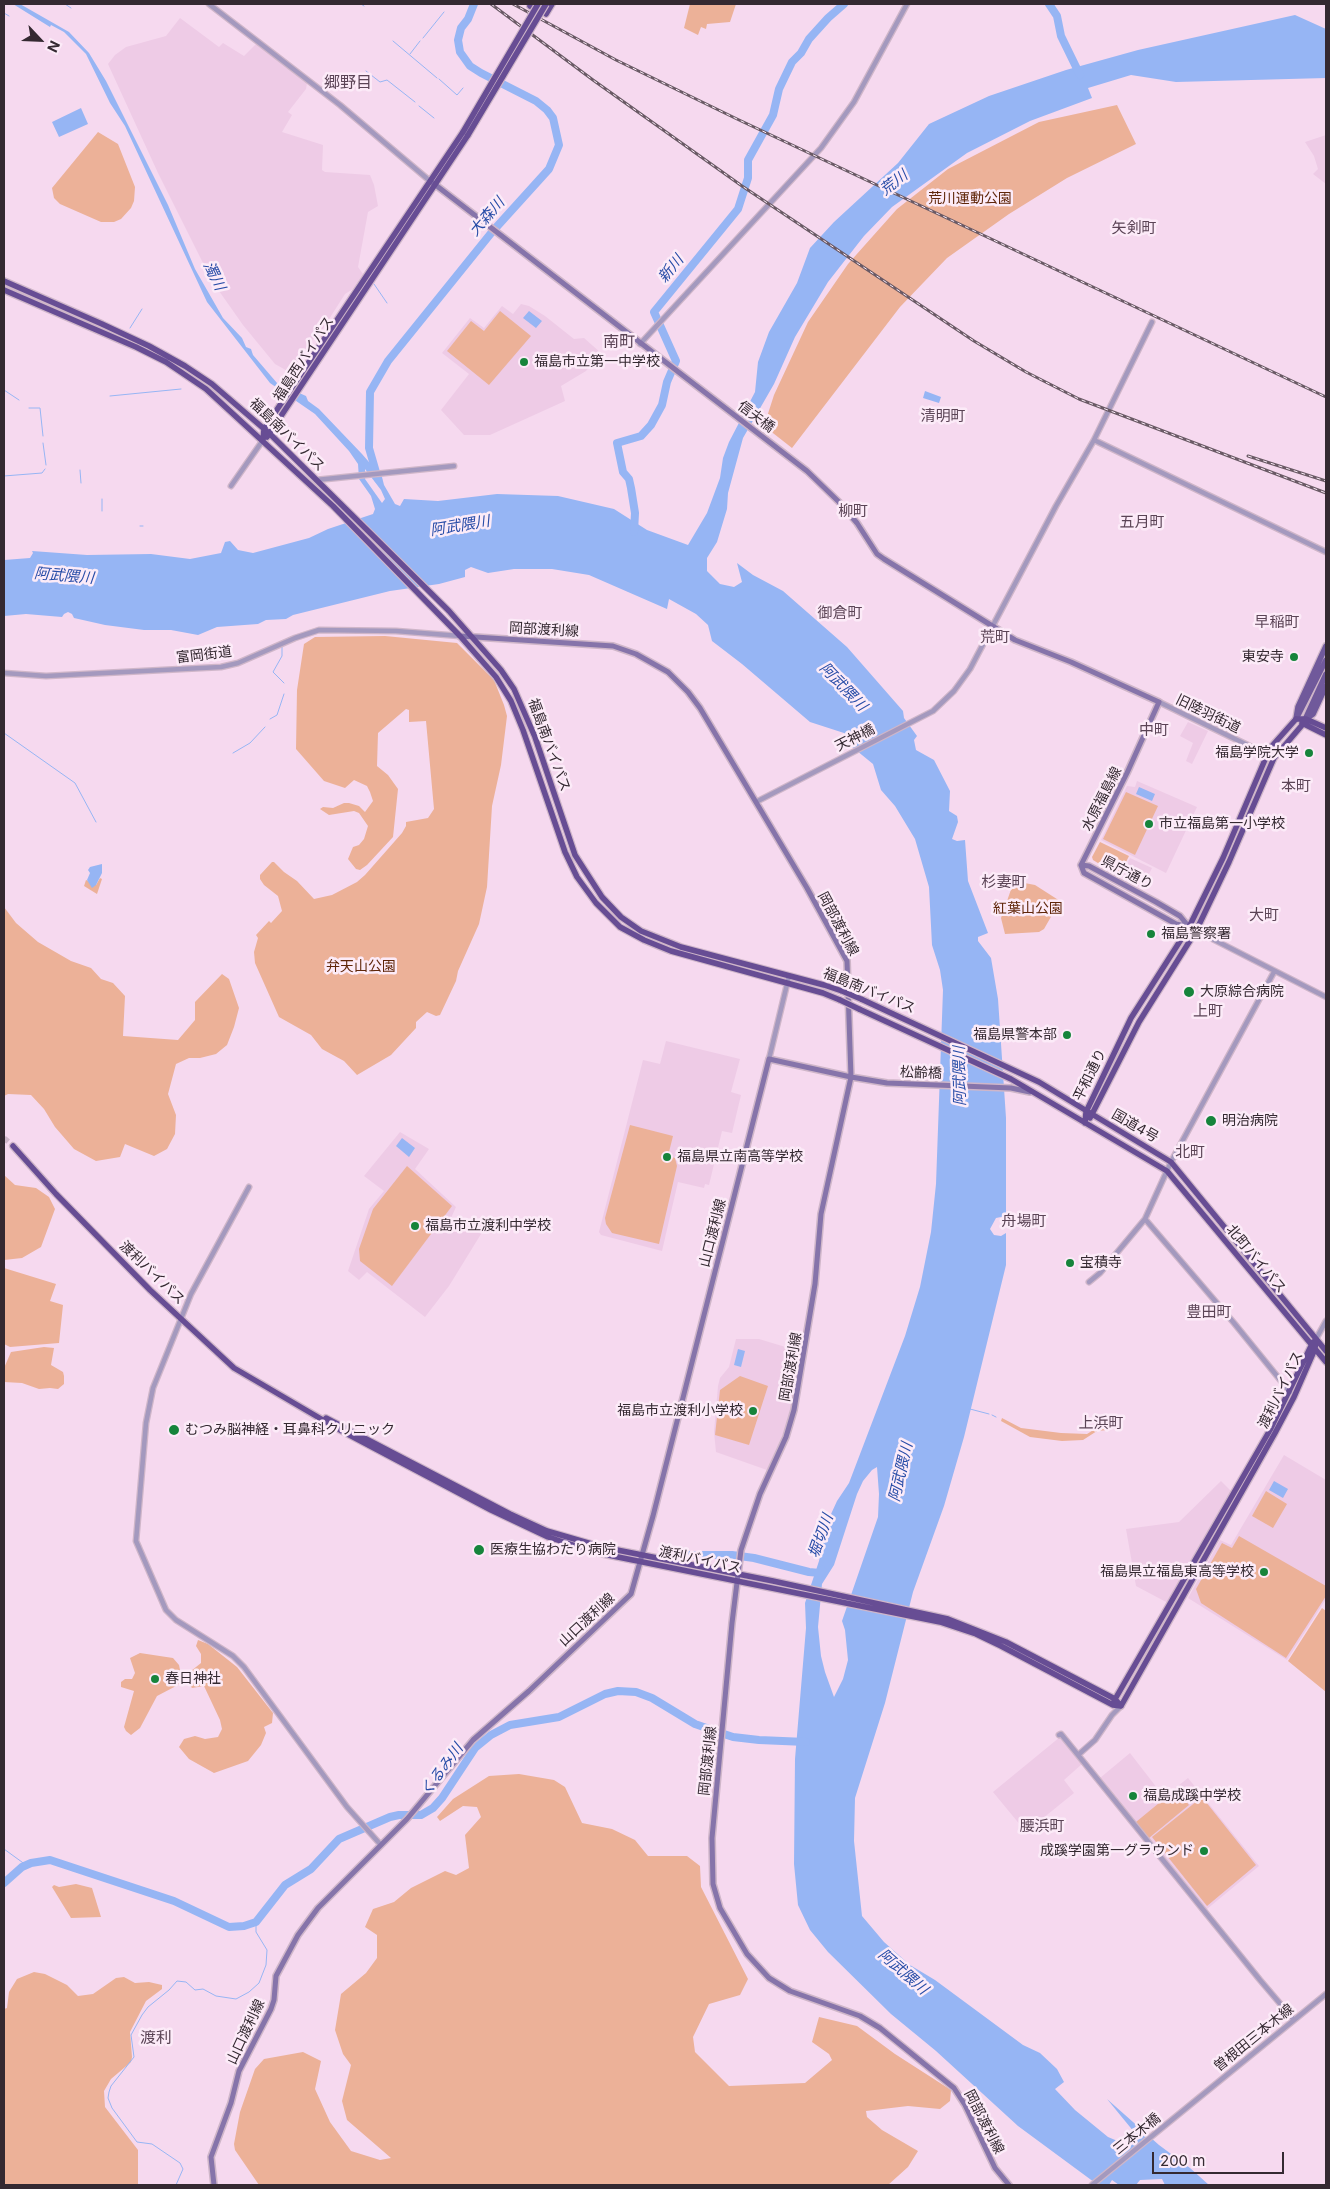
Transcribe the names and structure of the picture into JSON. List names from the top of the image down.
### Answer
{
  "streets": {
    "highway": [
      "福島西バイパス",
      "福島南バイパス",
      "平和通り",
      "国道4号",
      "北町バイパス",
      "渡利バイパス"
    ],
    "main road": [
      "信夫橋",
      "岡部渡利線",
      "水原福島線",
      "県庁通り",
      "松齢橋",
      "山口渡利線"
    ],
    "street": [
      "富岡街道",
      "旧陸羽街道",
      "天神橋",
      "曽根田三本木線",
      "三本木橋"
    ]
  },
  "crossings": [
    ["福島西バイパス", "信夫橋"],
    ["福島西バイパス", "福島南バイパス"],
    ["信夫橋", "旧陸羽街道"],
    ["信夫橋", "天神橋"],
    ["信夫橋", "水原福島線"],
    ["福島南バイパス", "岡部渡利線"],
    ["福島南バイパス", "富岡街道"],
    ["福島南バイパス", "松齢橋"],
    ["福島南バイパス", "平和通り"],
    ["福島南バイパス", "国道4号"],
    ["岡部渡利線", "富岡街道"],
    ["岡部渡利線", "天神橋"],
    ["岡部渡利線", "松齢橋"],
    ["岡部渡利線", "渡利バイパス"],
    ["旧陸羽街道", "水原福島線"],
    ["旧陸羽街道", "平和通り"],
    ["水原福島線", "県庁通り"],
    ["県庁通り", "平和通り"],
    ["平和通り", "国道4号"],
    ["国道4号", "北町バイパス"],
    ["山口渡利線", "渡利バイパス"],
    ["北町バイパス", "渡利バイパス"],
    ["曽根田三本木線", "三本木橋"]
  ],
  "districts": [
    "郷野目",
    "矢剣町",
    "南町",
    "清明町",
    "柳町",
    "五月町",
    "御倉町",
    "早稲町",
    "荒町",
    "中町",
    "本町",
    "杉妻町",
    "大町",
    "上町",
    "北町",
    "舟場町",
    "豊田町",
    "上浜町",
    "腰浜町",
    "渡利"
  ],
  "water": [
    "荒川",
    "大森川",
    "新川",
    "濁川",
    "阿武隈川",
    "堀切川",
    "くるみ川"
  ],
  "parks": ["荒川運動公園", "紅葉山公園", "弁天山公園"],
  "places": [
    "福島市立第一中学校",
    "東安寺",
    "福島学院大学",
    "市立福島第一小学校",
    "福島警察署",
    "大原綜合病院",
    "福島県警本部",
    "明治病院",
    "福島県立南高等学校",
    "福島市立渡利中学校",
    "宝積寺",
    "福島市立渡利小学校",
    "むつみ脳神経・耳鼻科クリニック",
    "医療生協わたり病院",
    "福島県立福島東高等学校",
    "春日神社",
    "福島成蹊中学校",
    "成蹊学園第一グラウンド"
  ],
  "scale_bar": "200 m",
  "north": "bottom right"
}
